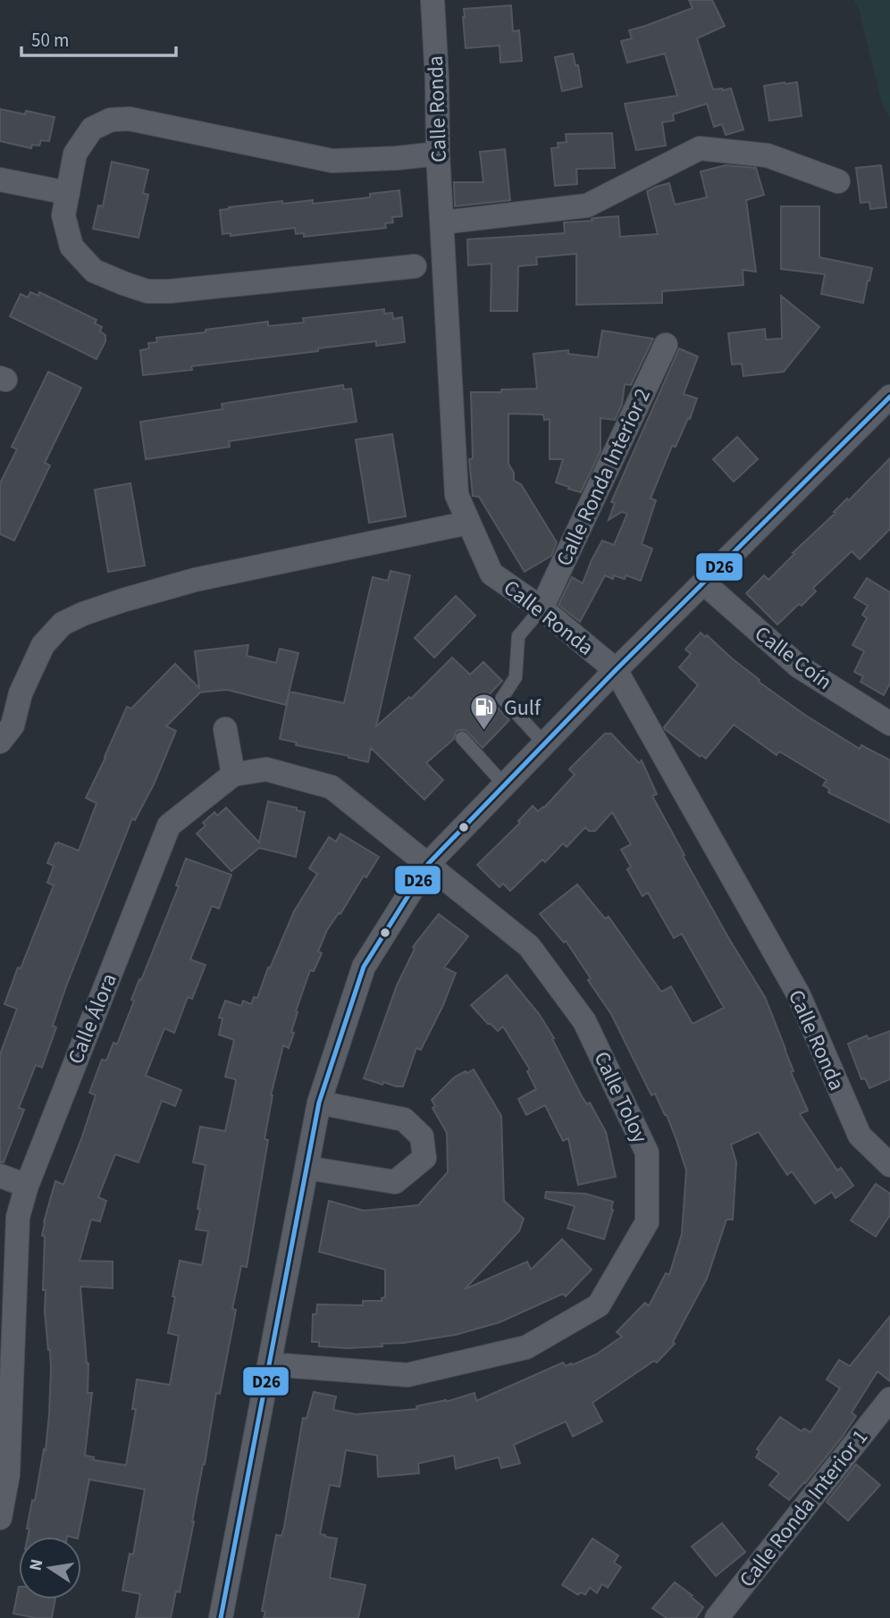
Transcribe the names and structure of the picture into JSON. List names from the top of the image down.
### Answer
{
  "streets": {
    "street": [
      "Calle Ronda",
      "Calle Ronda Interior 2",
      "Calle Coín",
      "Calle Álora",
      "Calle Toloy",
      "Calle Ronda Interior 1"
    ]
  },
  "crossings": [
    ["Calle Ronda", "Calle Ronda Interior 2"],
    ["Calle Álora", "Calle Toloy"]
  ],
  "places": {
    "fuel station": ["Gulf"]
  },
  "lines": ["transit line D26"],
  "scale_bar": "50 m",
  "north": "left"
}
